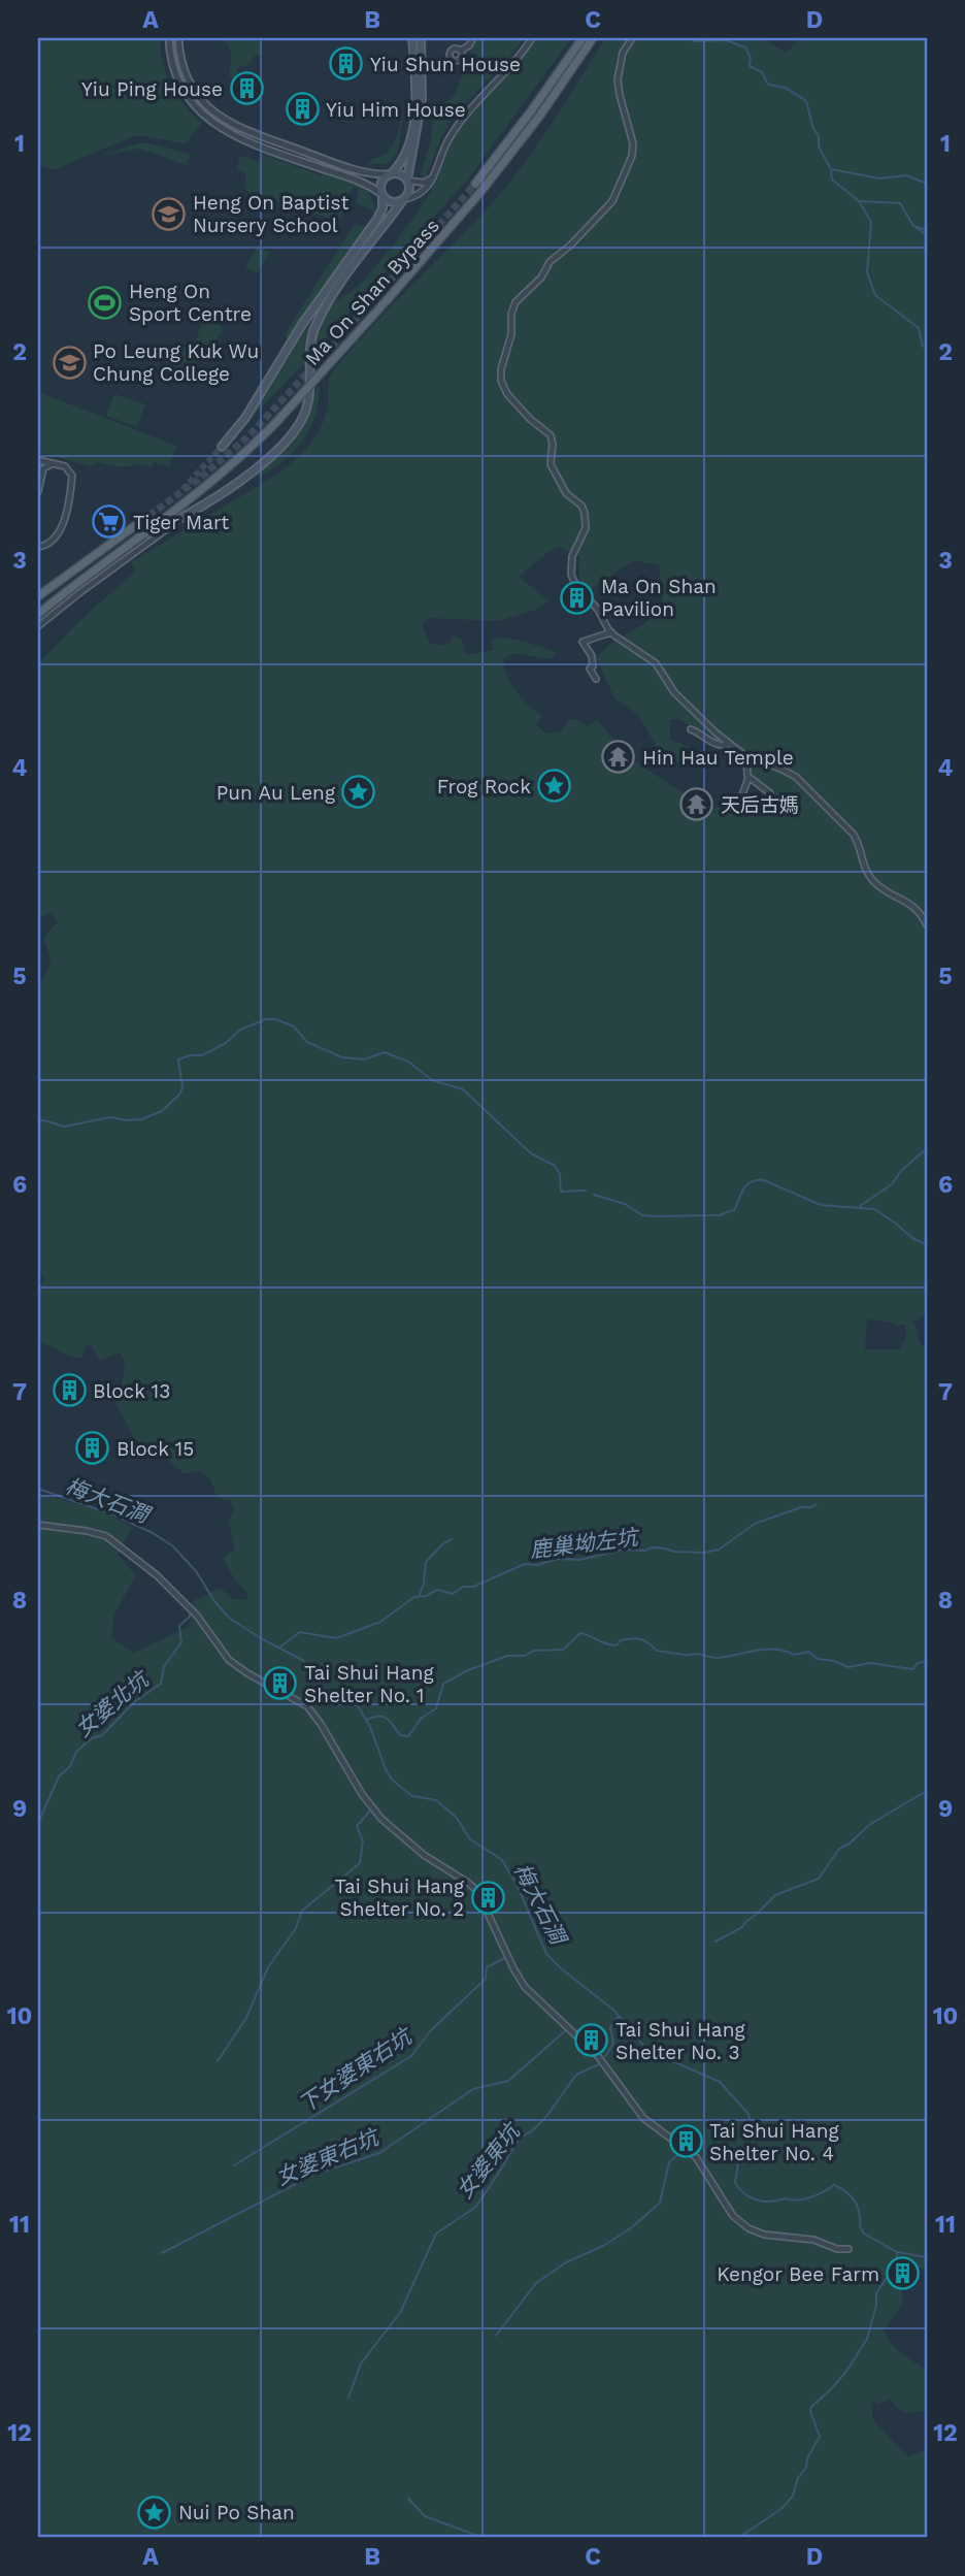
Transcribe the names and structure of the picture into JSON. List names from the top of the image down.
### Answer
{
  "streets": {
    "main road": ["Ma On Shan Bypass"]
  },
  "water": [
    "梅大石澗",
    "鹿巢坳左坑",
    "女婆北坑",
    "下女婆東右坑",
    "女婆東右坑",
    "女婆東坑"
  ],
  "places": {
    "building": [
      "Yiu Shun House",
      "Yiu Ping House",
      "Yiu Him House",
      "Ma On Shan Pavilion",
      "Block 13",
      "Block 15",
      "Tai Shui Hang Shelter No. 1",
      "Tai Shui Hang Shelter No. 2",
      "Tai Shui Hang Shelter No. 3",
      "Tai Shui Hang Shelter No. 4",
      "Kengor Bee Farm"
    ],
    "school or university": ["Heng On Baptist Nursery School", "Po Leung Kuk Wu Chung College"],
    "sports": ["Heng On Sport Centre"],
    "supermarket": ["Tiger Mart"],
    "temple": ["Hin Hau Temple", "天后古媽"],
    "place": ["Frog Rock", "Pun Au Leng", "Nui Po Shan"]
  },
  "grid": {
    "columns": [
      "A",
      "B",
      "C",
      "D"
    ],
    "rows": [
      "1",
      "2",
      "3",
      "4",
      "5",
      "6",
      "7",
      "8",
      "9",
      "10",
      "11",
      "12"
    ]
  }
}
